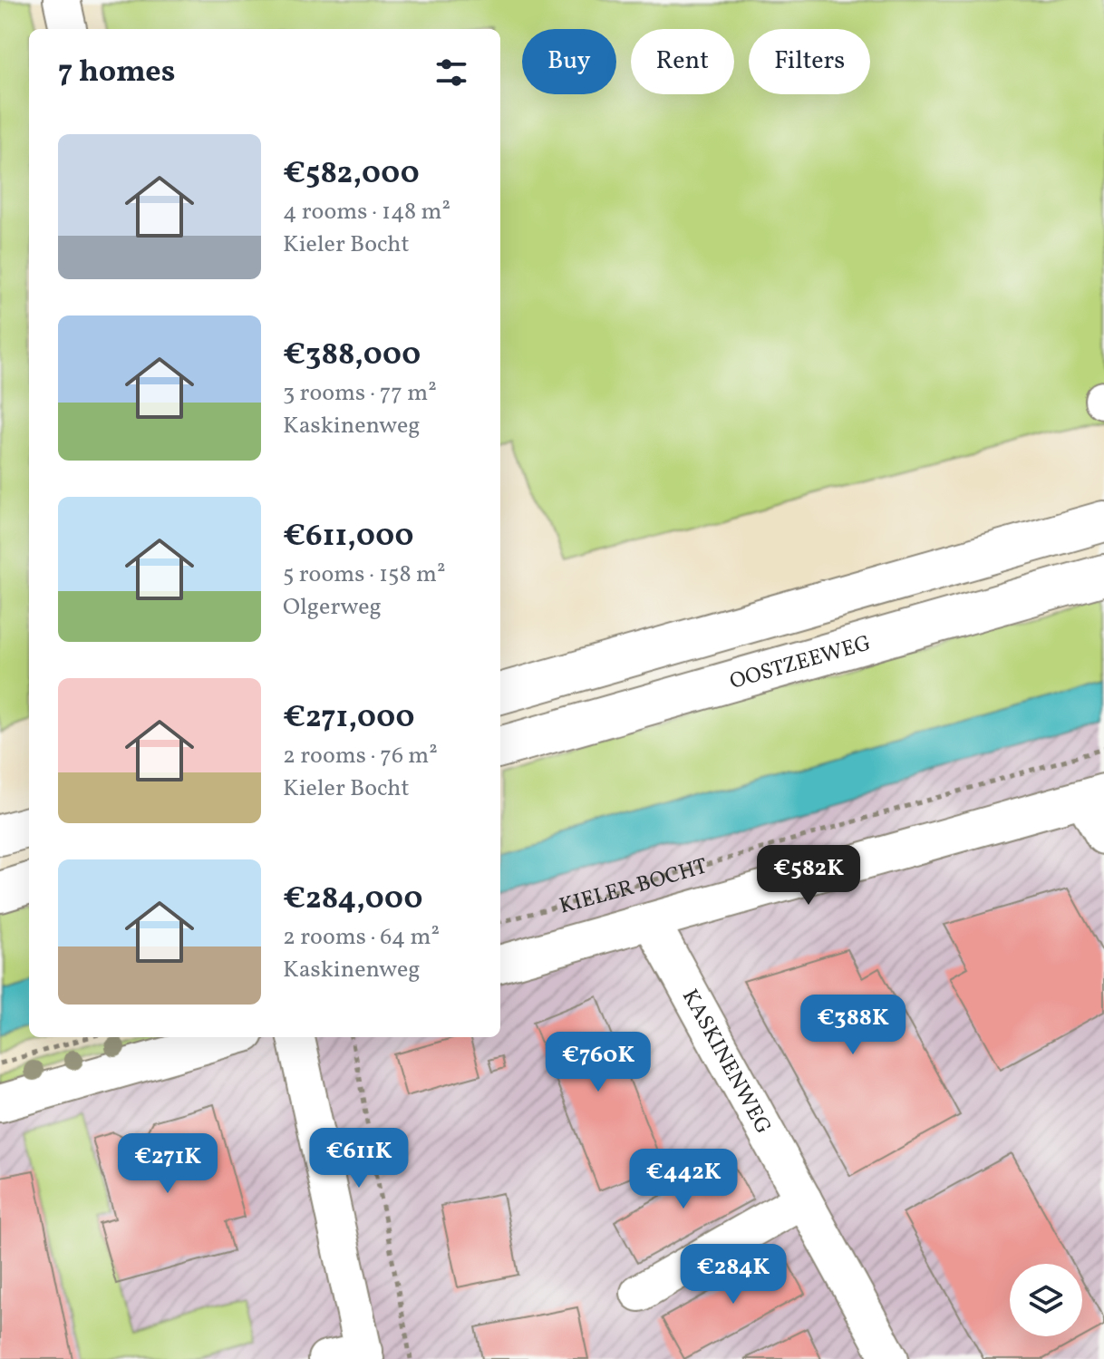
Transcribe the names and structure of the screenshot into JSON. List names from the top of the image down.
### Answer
{
  "streets": {
    "highway": ["OOSTZEEWEG"],
    "street": ["KIELER BOCHT", "KASKINENWEG"]
  },
  "crossings": [
    ["KIELER BOCHT", "KASKINENWEG"]
  ],
  "page": {
    "chip": ["Buy", "Rent", "Filters"],
    "heading": "7 homes",
    "list": [
      {
        "name": "€582,000",
        "note": "4 rooms · 148 m² · Kieler Bocht"
      },
      {
        "name": "€388,000",
        "note": "3 rooms · 77 m² · Kaskinenweg"
      },
      {
        "name": "€611,000",
        "note": "5 rooms · 158 m² · Olgerweg"
      },
      {
        "name": "€271,000",
        "note": "2 rooms · 76 m² · Kieler Bocht"
      },
      {
        "name": "€284,000",
        "note": "2 rooms · 64 m² · Kaskinenweg"
      }
    ],
    "price": [
      "€582K",
      "€388K",
      "€760K",
      "€611K",
      "€271K",
      "€442K",
      "€284K"
    ]
  }
}
